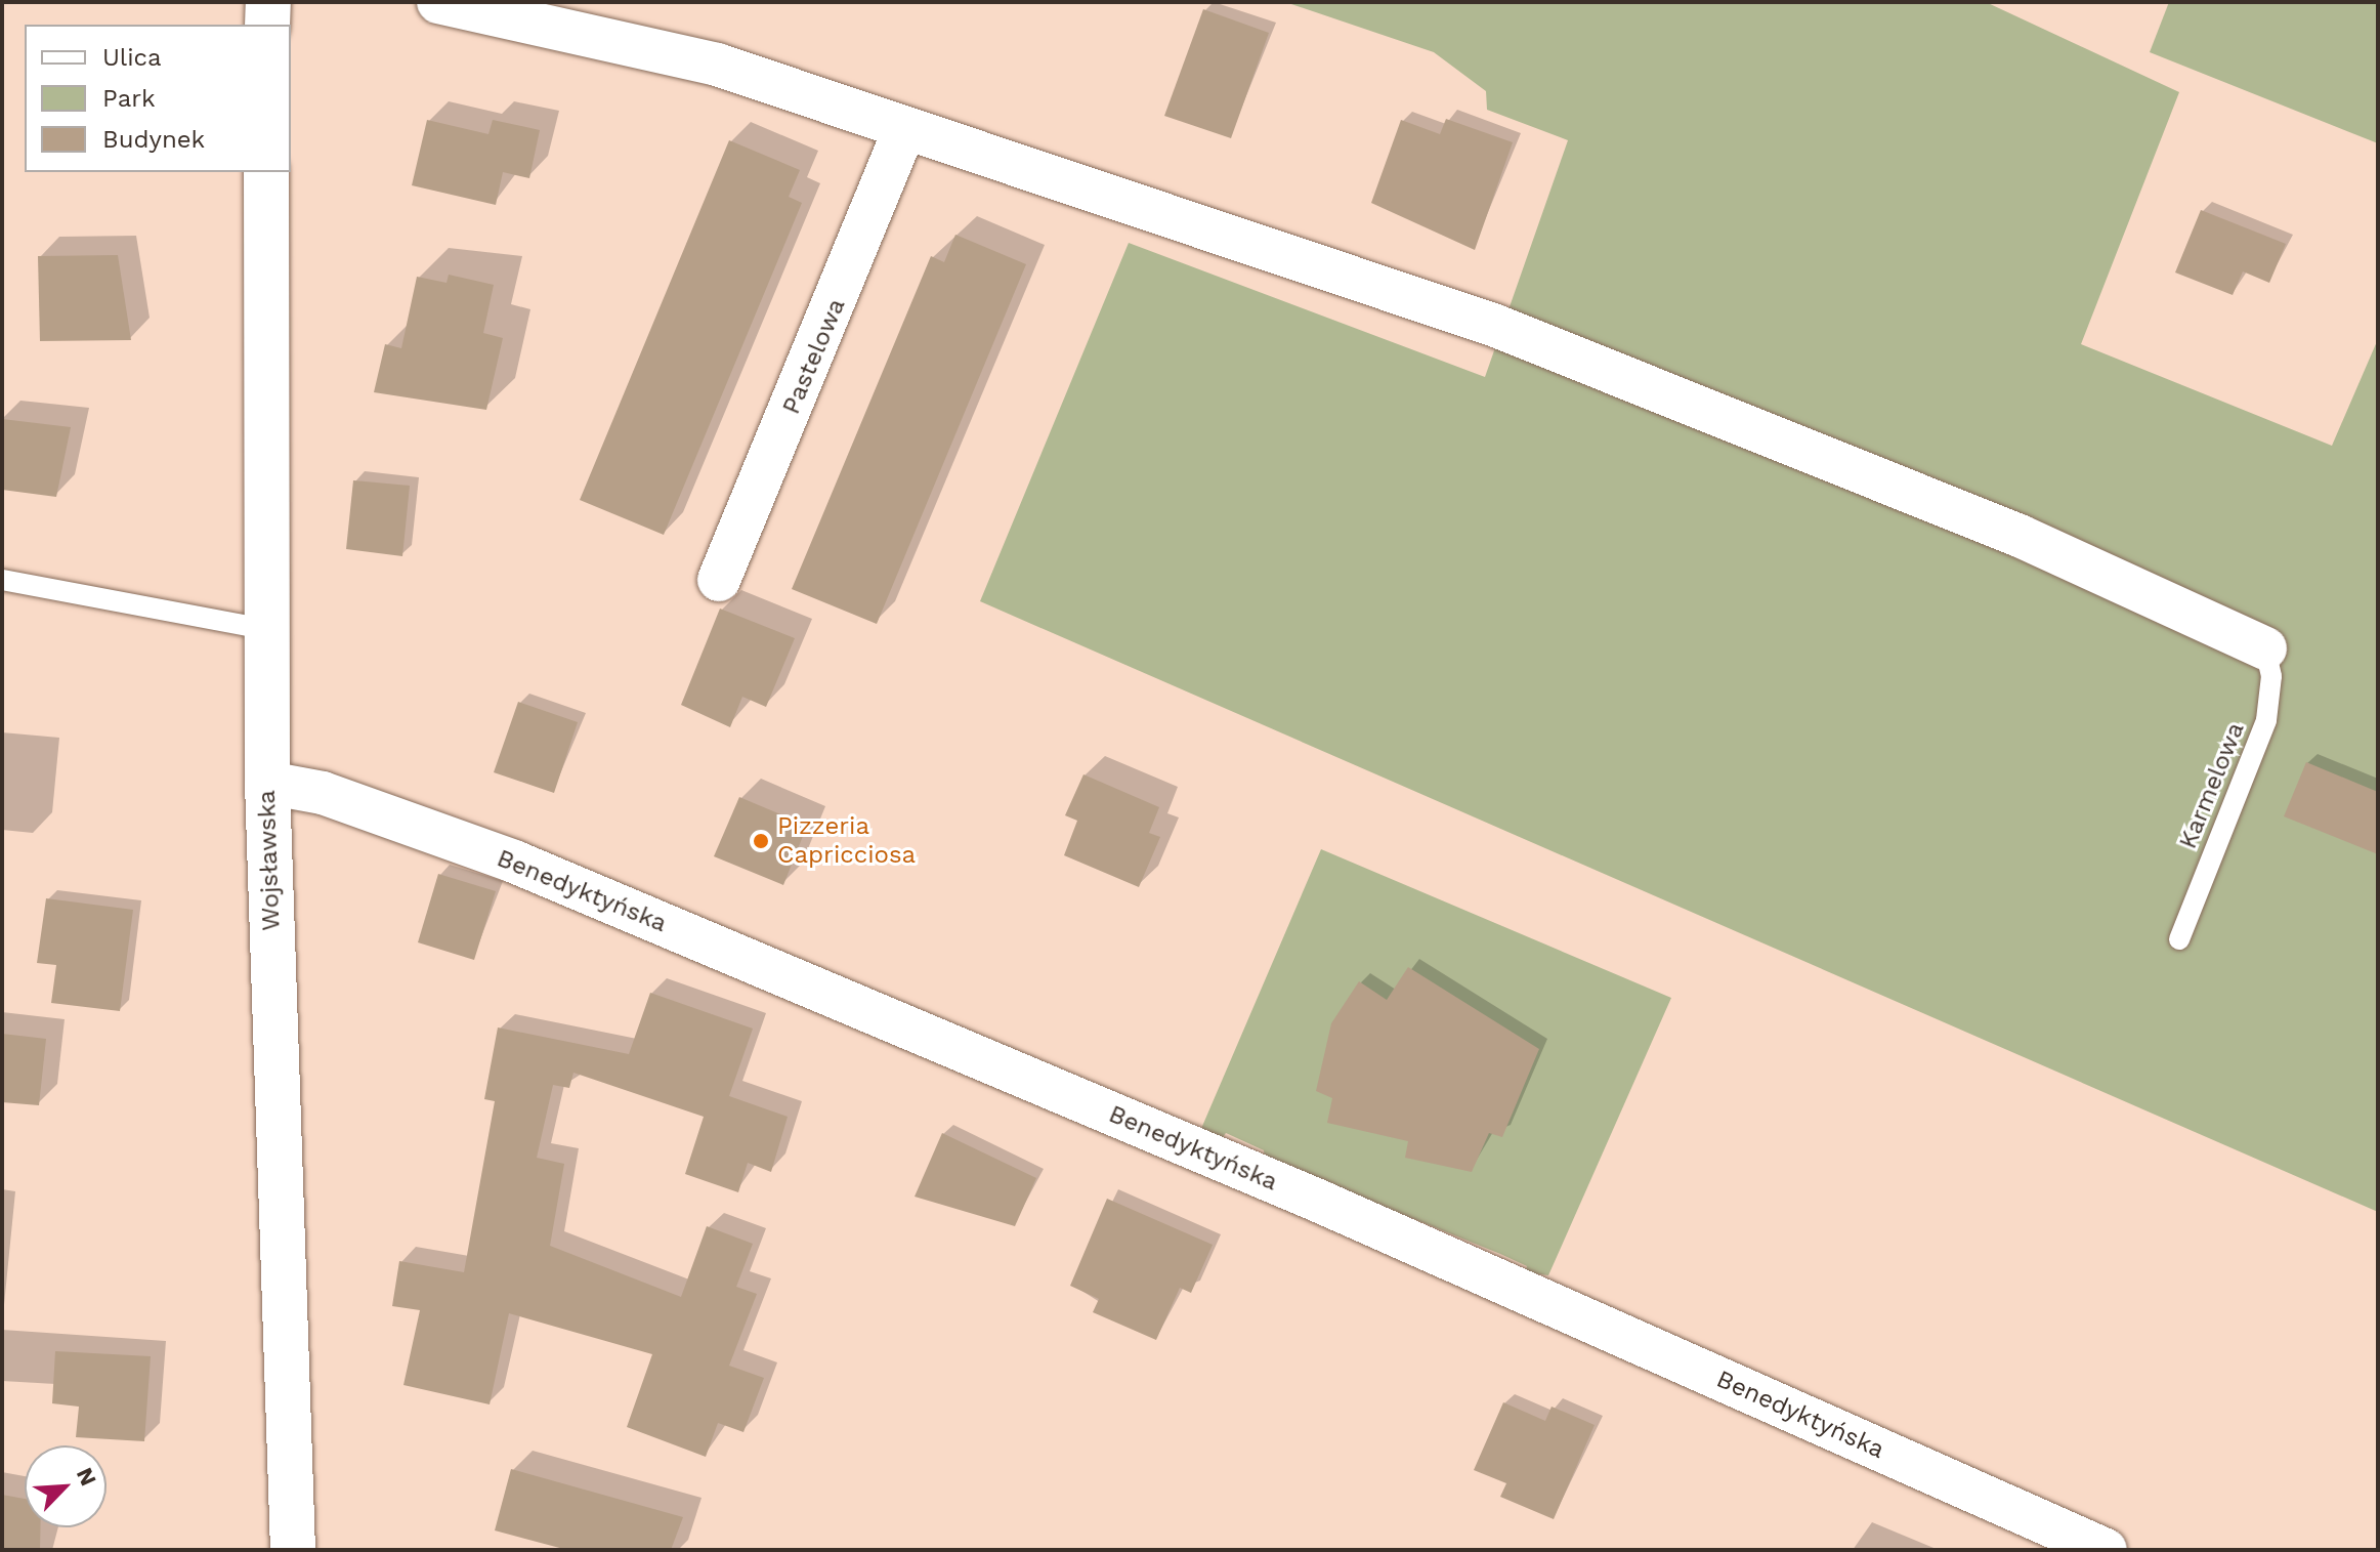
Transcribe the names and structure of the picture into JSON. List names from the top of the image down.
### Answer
{
  "streets": {
    "street": ["Pastelowa", "Wojsławska", "Benedyktyńska"],
    "lane": ["Karmelowa"]
  },
  "crossings": [
    ["Wojsławska", "Benedyktyńska"]
  ],
  "places": ["Pizzeria Capricciosa"],
  "legend": ["Ulica", "Park", "Budynek"],
  "north": "top right"
}
